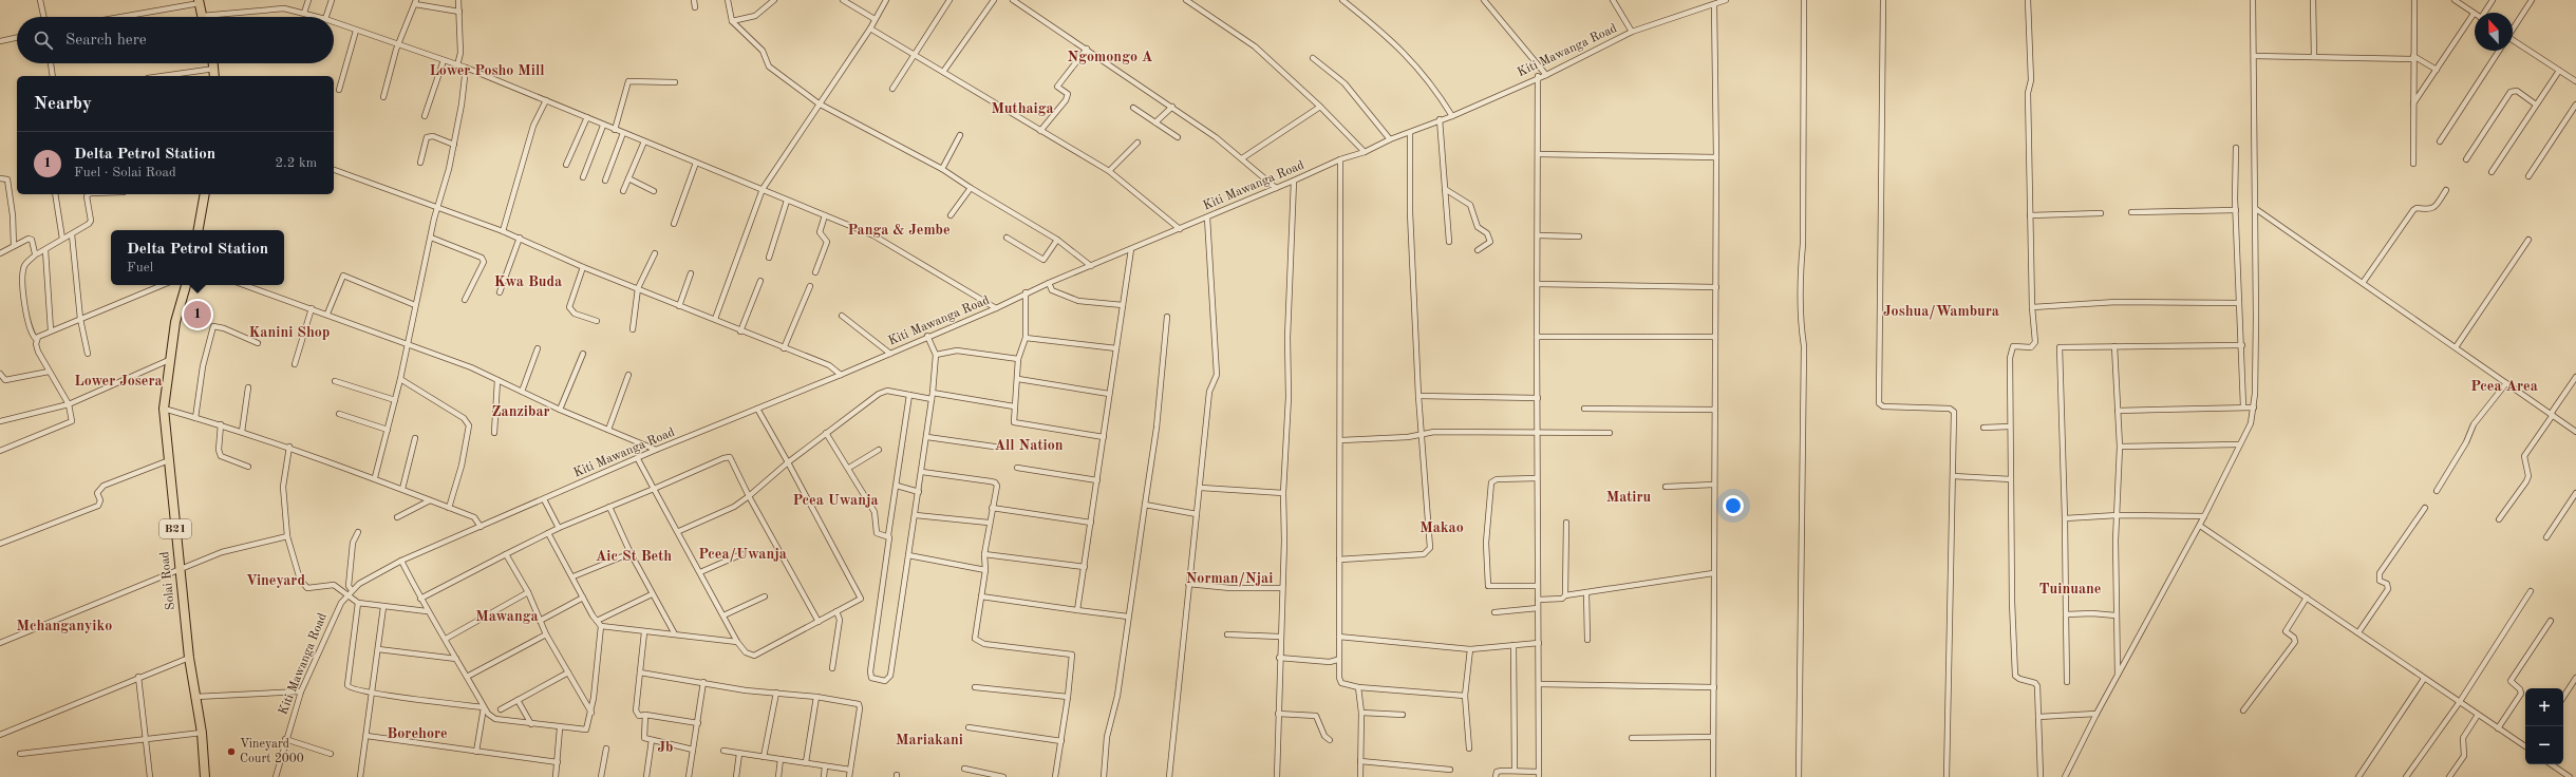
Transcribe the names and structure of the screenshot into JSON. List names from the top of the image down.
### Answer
{
  "streets": {
    "highway": ["B21", "Solai Road"],
    "street": ["Kiti Mawanga Road"]
  },
  "districts": [
    "Ngomongo A",
    "Lower Posho Mill",
    "Muthaiga",
    "Panga & Jembe",
    "Kwa Buda",
    "Joshua/Wambura",
    "Kanini Shop",
    "Lower Josera",
    "Pcea Area",
    "Zanzibar",
    "All Nation",
    "Matiru",
    "Pcea Uwanja",
    "Makao",
    "Pcea/Uwanja",
    "Aic St Beth",
    "Norman/Njai",
    "Vineyard",
    "Tuinuane",
    "Mawanga",
    "Mchanganyiko",
    "Borehore",
    "Mariakani",
    "Jb"
  ],
  "places": ["Vineyard Court 2000"],
  "north": "top",
  "page": {
    "search": "Search here",
    "heading": "Nearby",
    "list": [
      {
        "mark": "1",
        "name": "Delta Petrol Station",
        "note": "Fuel · Solai Road",
        "value": "2.2 km"
      }
    ],
    "popup": ["Delta Petrol Station", "Fuel"],
    "pins": "1",
    "map_buttons": ["+", "−"]
  }
}
